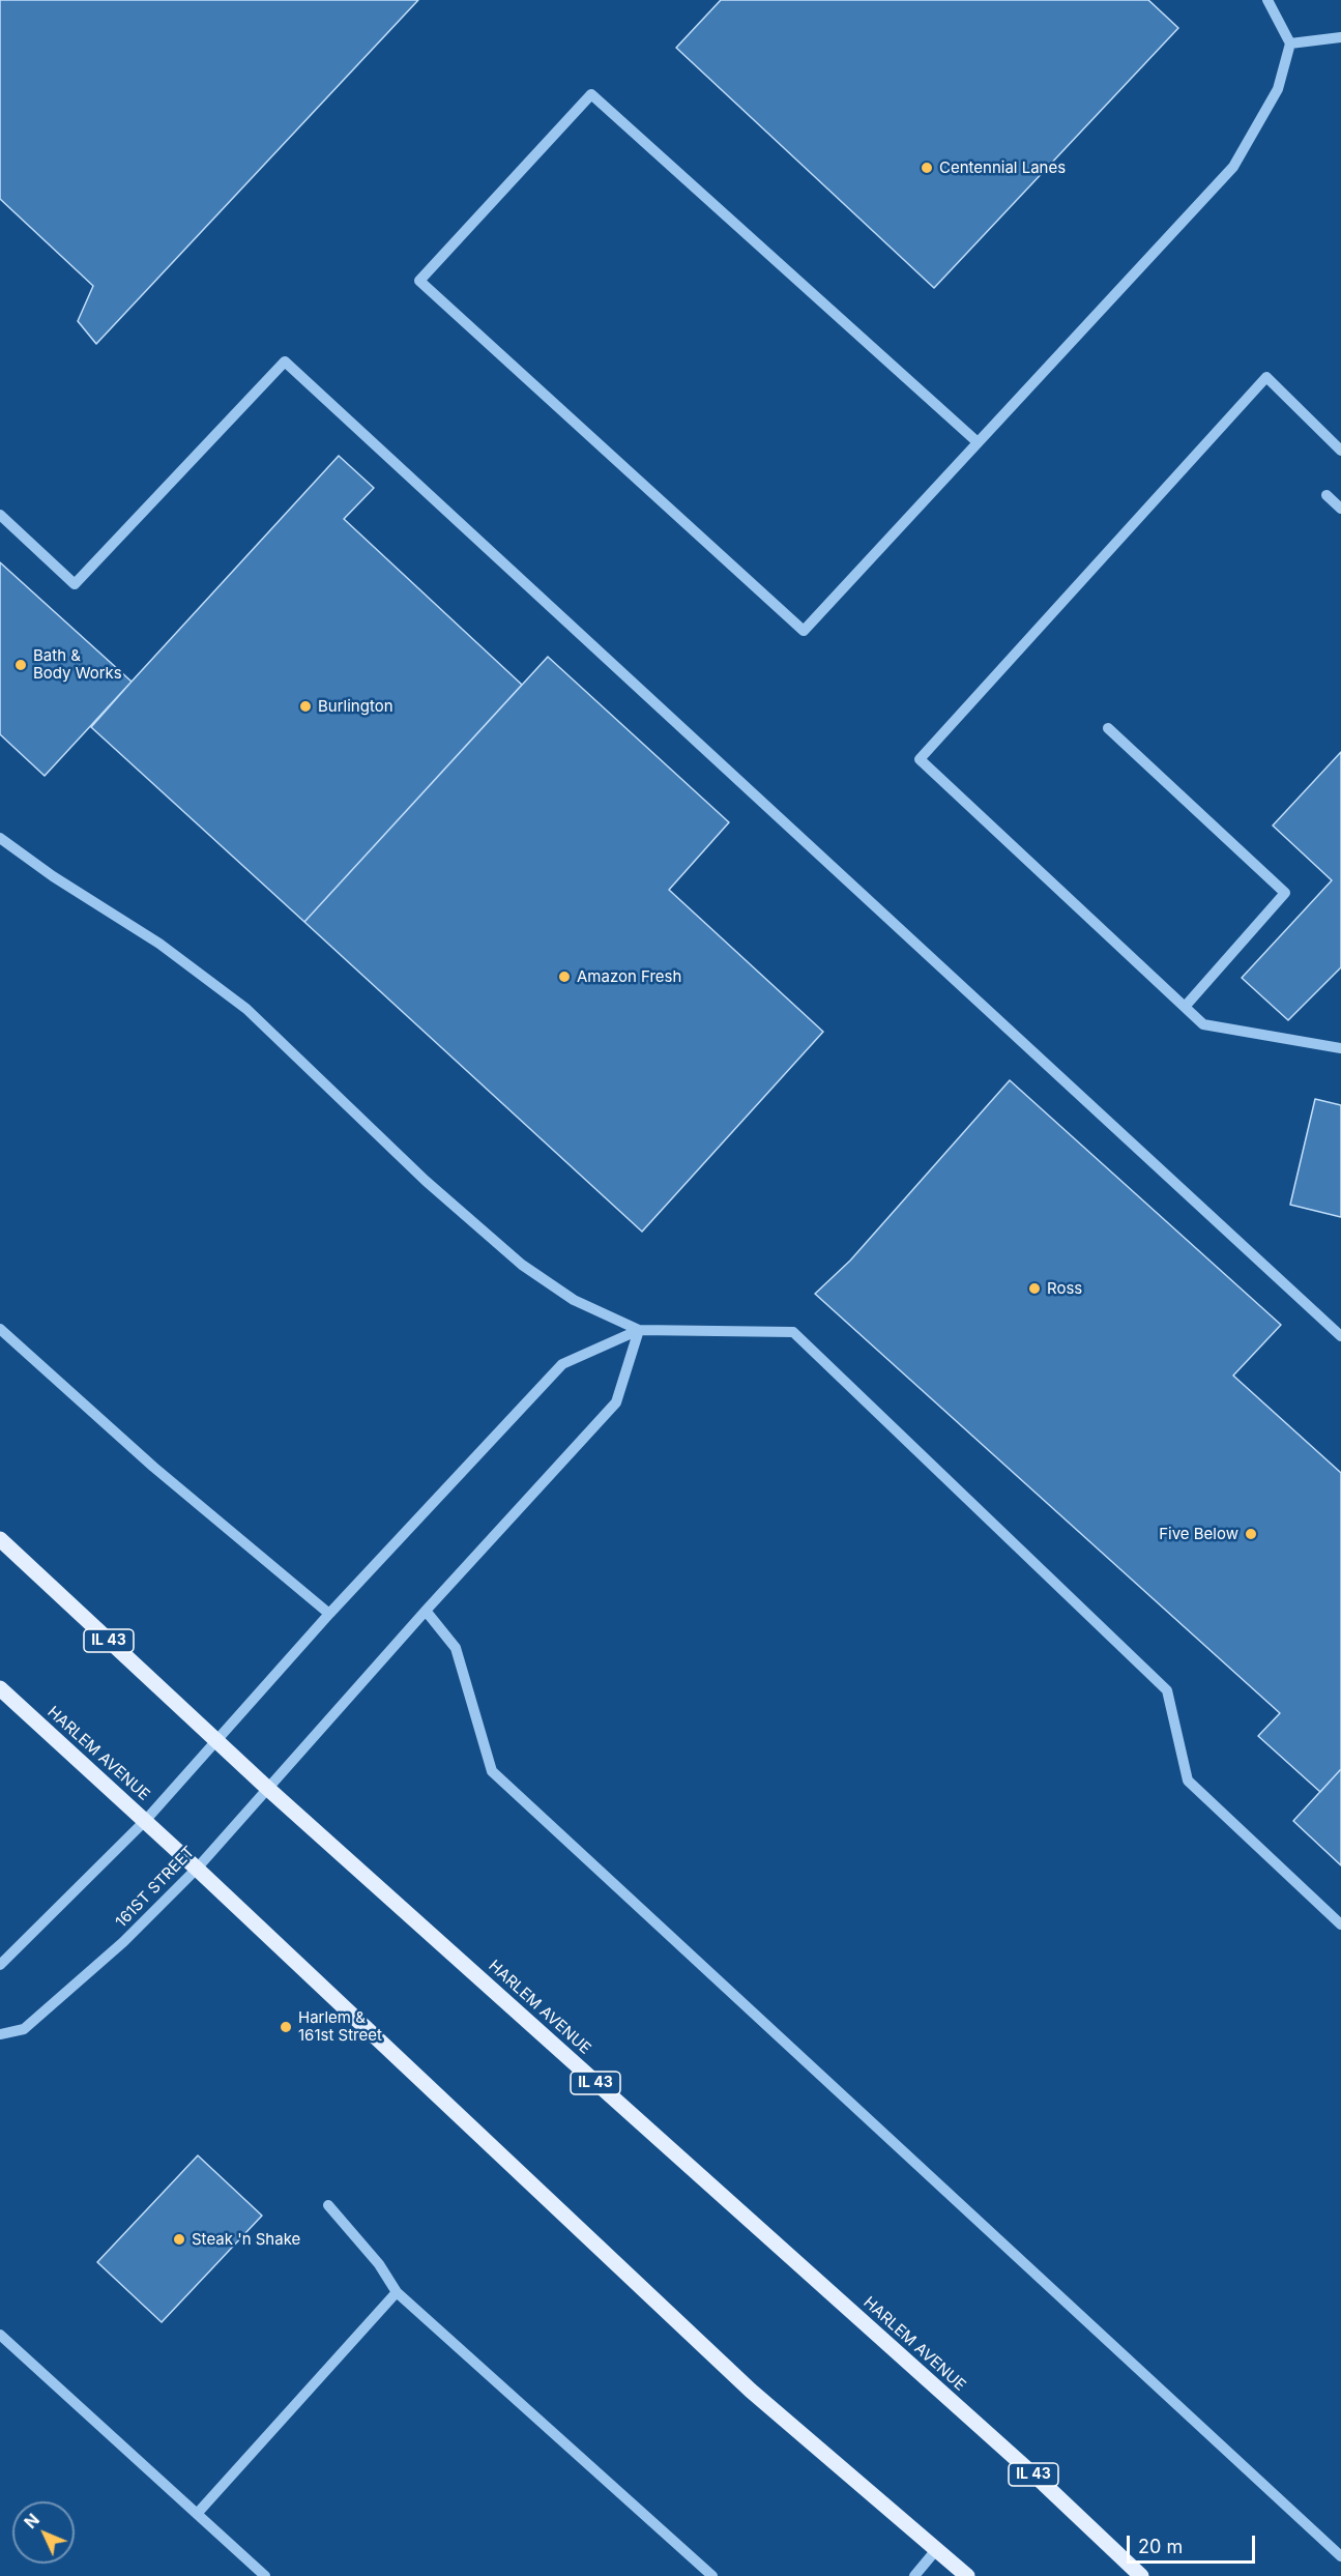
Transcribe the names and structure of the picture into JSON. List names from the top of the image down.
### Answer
{
  "streets": {
    "main road": ["IL 43", "HARLEM AVENUE"],
    "lane": ["161ST STREET"]
  },
  "crossings": [
    ["HARLEM AVENUE", "161ST STREET"]
  ],
  "places": [
    "Centennial Lanes",
    "Bath & Body Works",
    "Burlington",
    "Amazon Fresh",
    "Ross",
    "Five Below",
    "Harlem & 161st Street",
    "Steak 'n Shake"
  ],
  "scale_bar": "20 m",
  "north": "top left"
}
